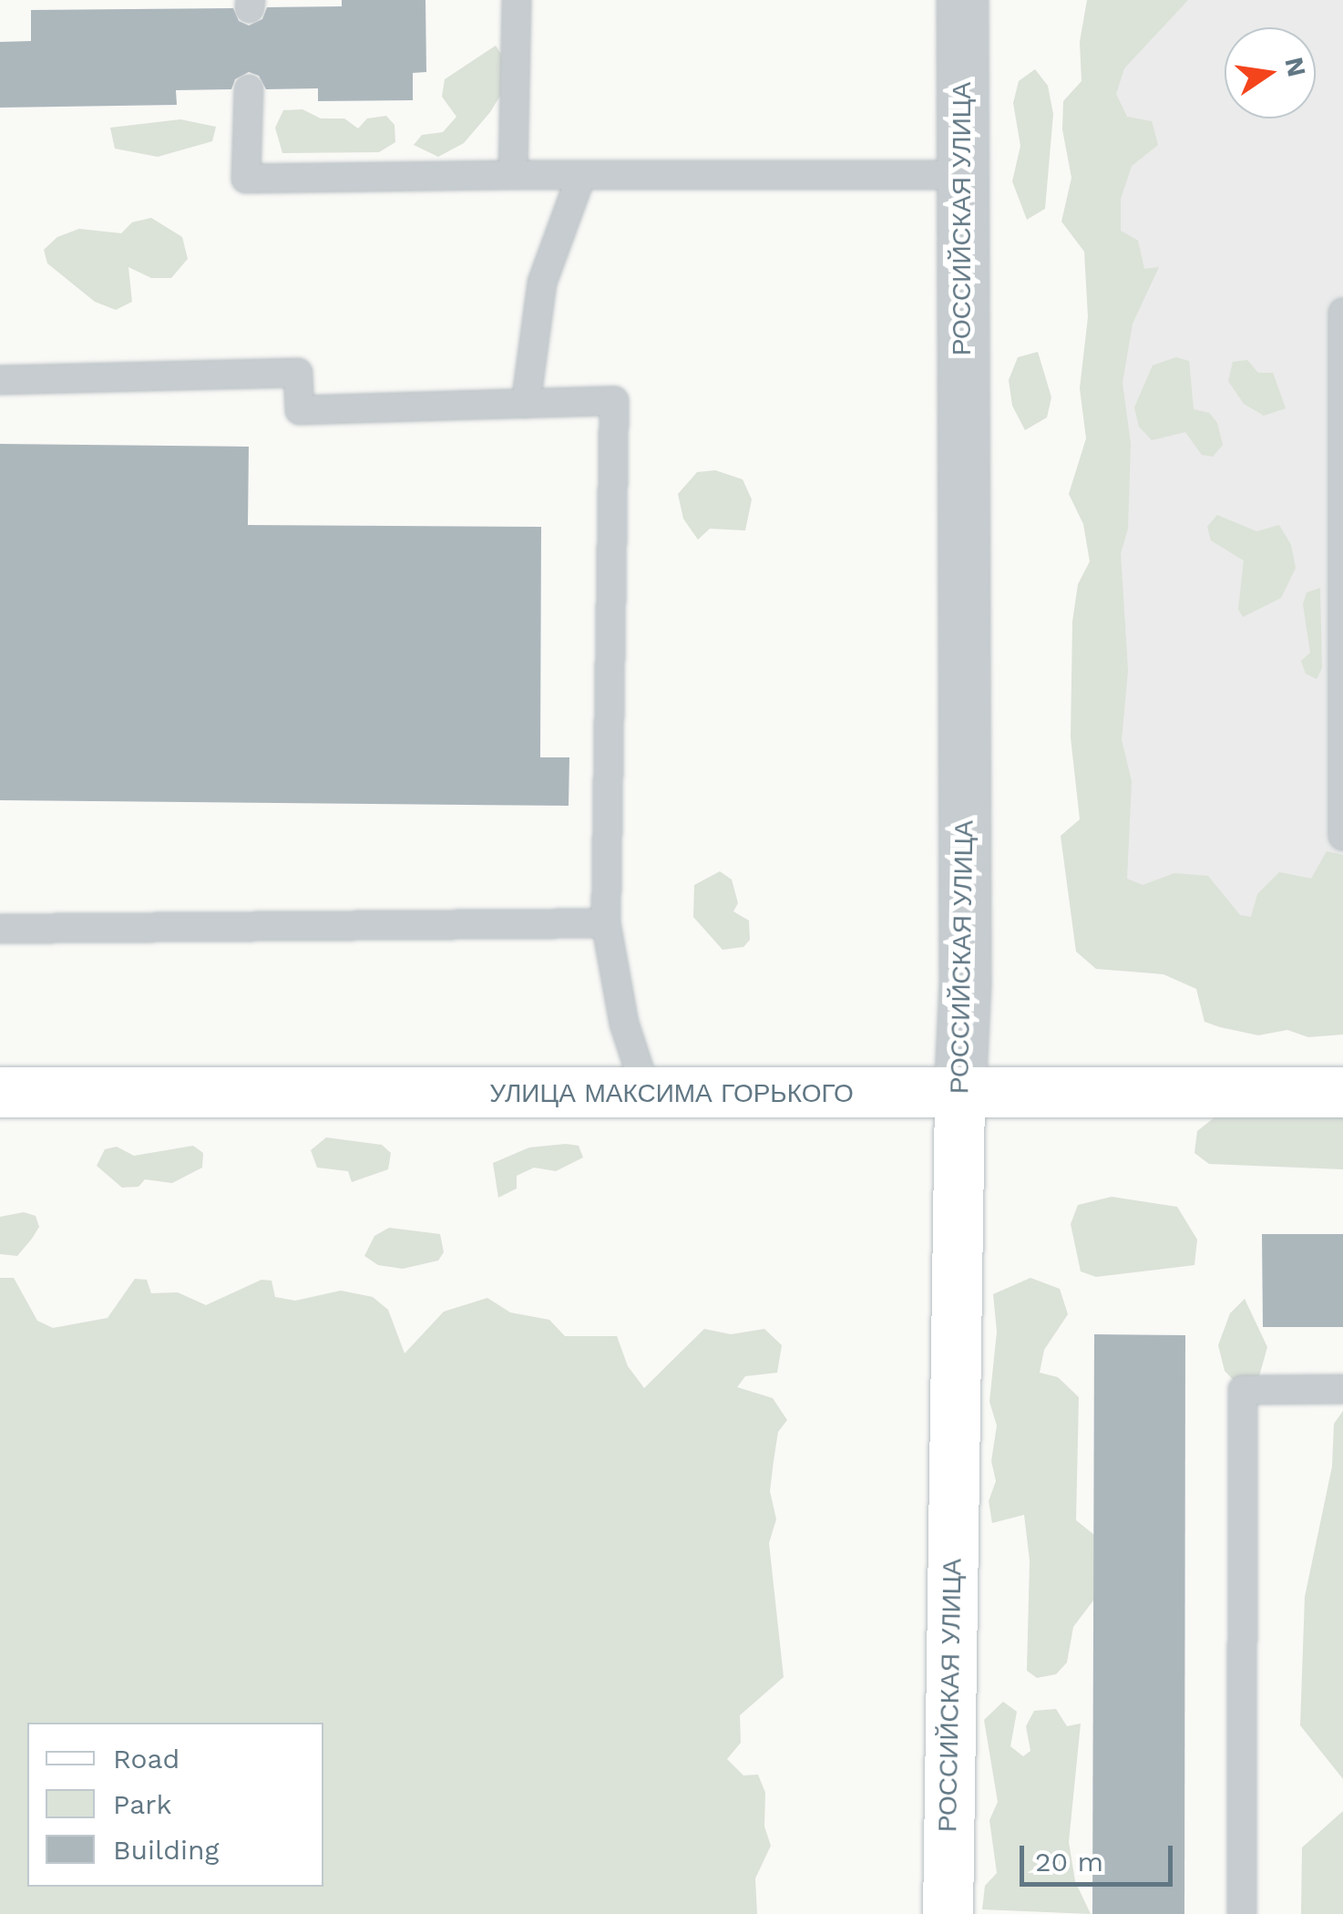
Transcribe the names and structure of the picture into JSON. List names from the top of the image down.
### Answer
{
  "streets": {
    "main road": ["РОССИЙСКАЯ УЛИЦА", "УЛИЦА МАКСИМА ГОРЬКОГО"]
  },
  "crossings": [
    ["РОССИЙСКАЯ УЛИЦА", "УЛИЦА МАКСИМА ГОРЬКОГО"]
  ],
  "legend": ["Road", "Park", "Building"],
  "scale_bar": "20 m",
  "north": "right"
}
